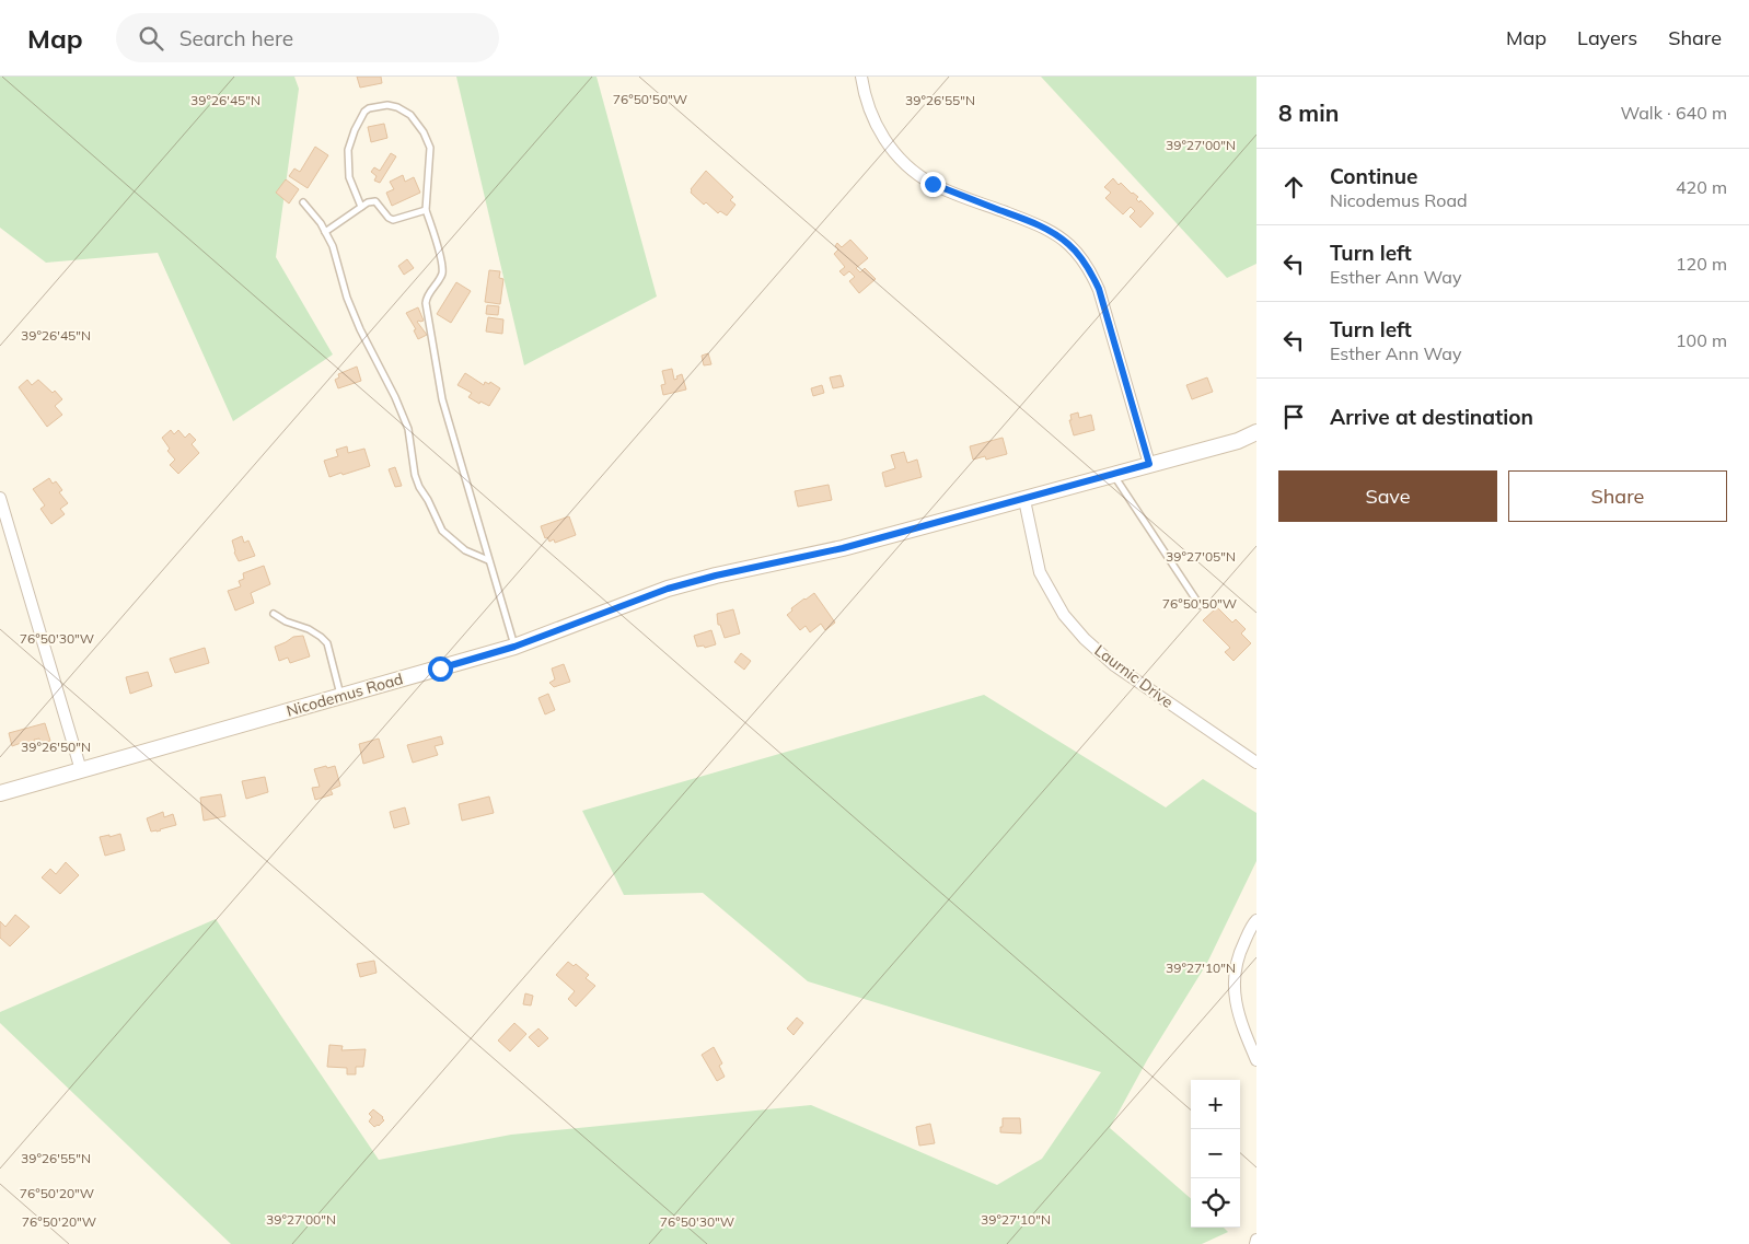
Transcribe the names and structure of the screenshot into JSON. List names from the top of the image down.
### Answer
{
  "streets": {
    "street": ["Laurnic Drive", "Nicodemus Road"]
  },
  "crossings": [
    ["Laurnic Drive", "Nicodemus Road"]
  ],
  "page": {
    "header": "Map",
    "search": "Search here",
    "nav": ["Map", "Layers", "Share"],
    "heading": ["8 min", "Walk · 640 m"],
    "list": [
      ["Continue", "Nicodemus Road", "420 m"],
      ["Turn left", "Esther Ann Way", "120 m"],
      ["Turn left", "Esther Ann Way", "100 m"],
      "Arrive at destination"
    ],
    "buttons": ["Save", "Share"],
    "map_buttons": ["+", "−"]
  },
  "coordinates": [
    "76°50'50\"W",
    "39°26'55\"N",
    "39°26'45\"N",
    "39°27'00\"N",
    "39°27'05\"N",
    "76°50'30\"W",
    "39°26'50\"N",
    "39°27'10\"N",
    "76°50'20\"W"
  ]
}
